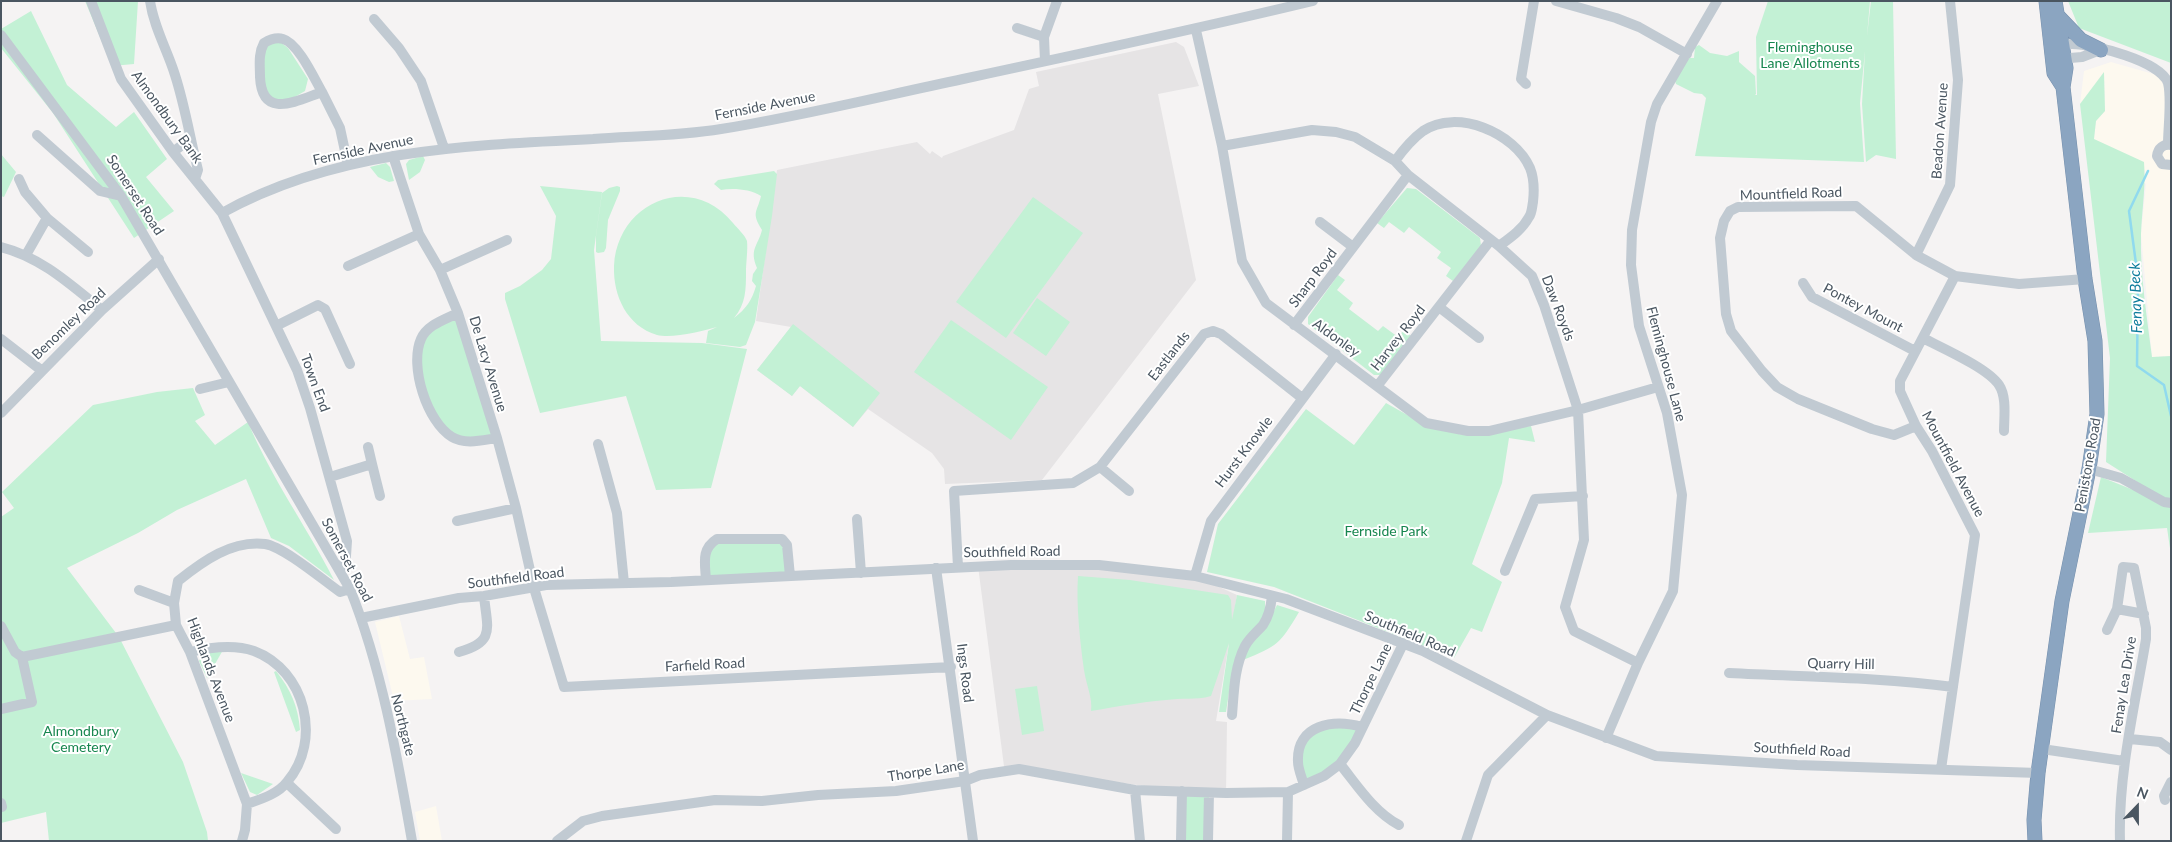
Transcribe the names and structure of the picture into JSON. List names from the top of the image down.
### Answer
{
  "streets": {
    "highway": ["Penistone Road"],
    "street": [
      "Fernside Avenue",
      "Almondbury Bank",
      "Beadon Avenue",
      "Mountfield Road",
      "Somerset Road",
      "Sharp Royd",
      "Daw Royds",
      "Pontey Mount",
      "Benomley Road",
      "Aldonley",
      "Harvey Royd",
      "Eastlands",
      "De Lacy Avenue",
      "Fleminghouse Lane",
      "Town End",
      "Hurst Knowle",
      "Mountfield Avenue",
      "Southfield Road",
      "Quarry Hill",
      "Farfield Road",
      "Highlands Avenue",
      "Ings Road",
      "Thorpe Lane",
      "Fenay Lea Drive",
      "Northgate"
    ]
  },
  "crossings": [
    ["Fernside Avenue", "Almondbury Bank"],
    ["Fernside Avenue", "Aldonley"],
    ["Fernside Avenue", "De Lacy Avenue"],
    ["Fernside Avenue", "Town End"],
    ["Almondbury Bank", "Town End"],
    ["Beadon Avenue", "Mountfield Road"],
    ["Mountfield Road", "Mountfield Avenue"],
    ["Mountfield Road", "Penistone Road"],
    ["Somerset Road", "Benomley Road"],
    ["Somerset Road", "Town End"],
    ["Somerset Road", "Southfield Road"],
    ["Somerset Road", "Highlands Avenue"],
    ["Somerset Road", "Northgate"],
    ["Sharp Royd", "Daw Royds"],
    ["Sharp Royd", "Aldonley"],
    ["Daw Royds", "Aldonley"],
    ["Daw Royds", "Harvey Royd"],
    ["Daw Royds", "Fleminghouse Lane"],
    ["Pontey Mount", "Mountfield Avenue"],
    ["Aldonley", "Harvey Royd"],
    ["Aldonley", "Fleminghouse Lane"],
    ["Aldonley", "Hurst Knowle"],
    ["Eastlands", "Hurst Knowle"],
    ["Eastlands", "Southfield Road"],
    ["De Lacy Avenue", "Southfield Road"],
    ["De Lacy Avenue", "Farfield Road"],
    ["Fleminghouse Lane", "Southfield Road"],
    ["Hurst Knowle", "Southfield Road"],
    ["Mountfield Avenue", "Southfield Road"],
    ["Mountfield Avenue", "Quarry Hill"],
    ["Penistone Road", "Southfield Road"],
    ["Southfield Road", "Farfield Road"],
    ["Southfield Road", "Ings Road"],
    ["Southfield Road", "Thorpe Lane"],
    ["Southfield Road", "Northgate"],
    ["Farfield Road", "Ings Road"],
    ["Ings Road", "Thorpe Lane"]
  ],
  "water": ["Fenay Beck"],
  "parks": ["Fleminghouse Lane Allotments", "Fernside Park", "Almondbury Cemetery"],
  "north": "top"
}
